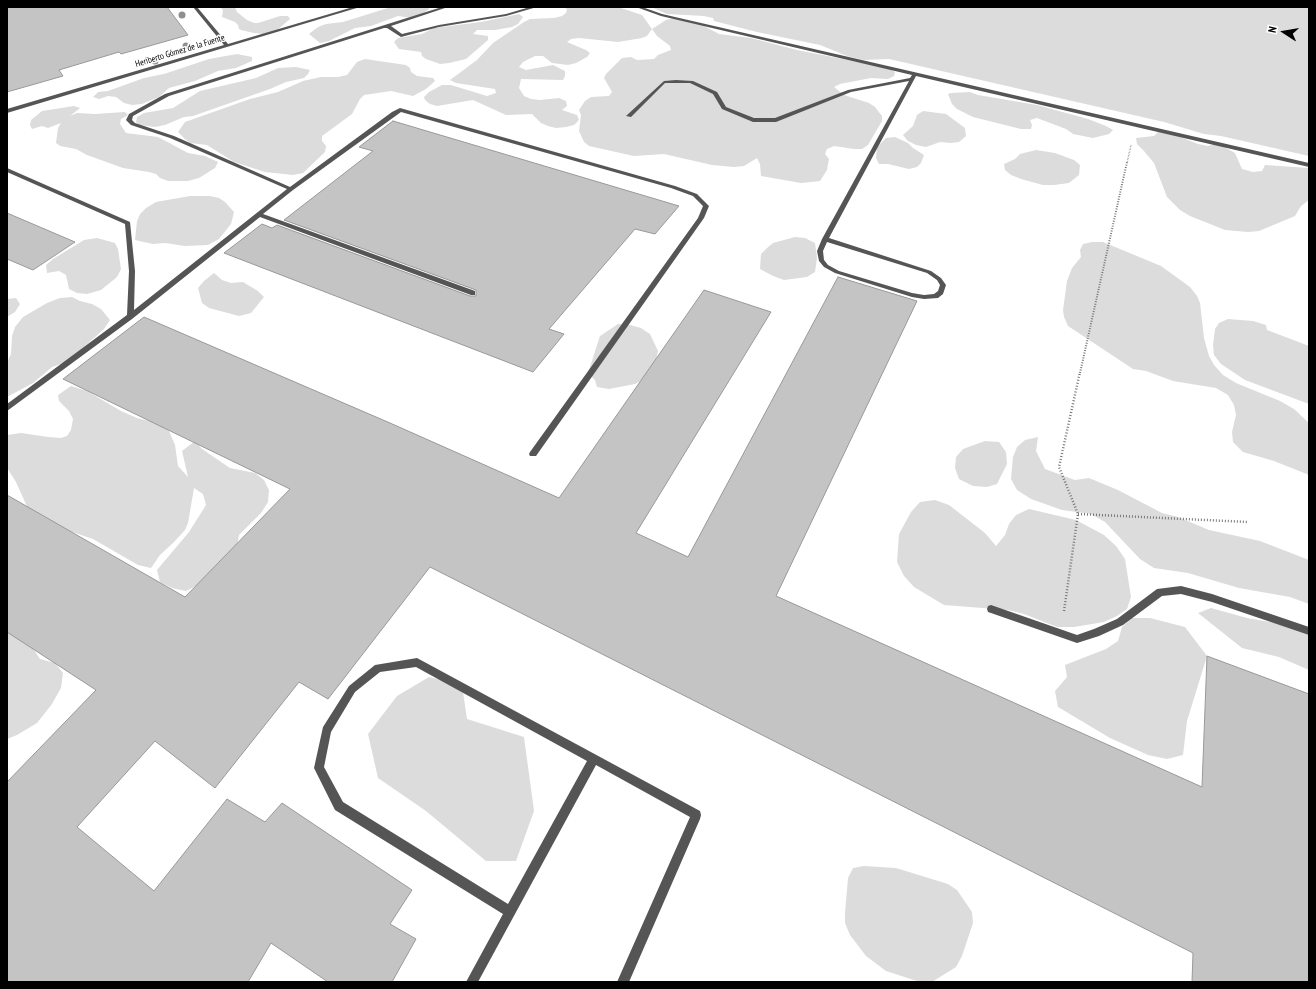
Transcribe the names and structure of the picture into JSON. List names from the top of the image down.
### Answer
{
  "streets": {
    "street": ["Heriberto Gómez de la Fuente"]
  },
  "north": "left"
}
